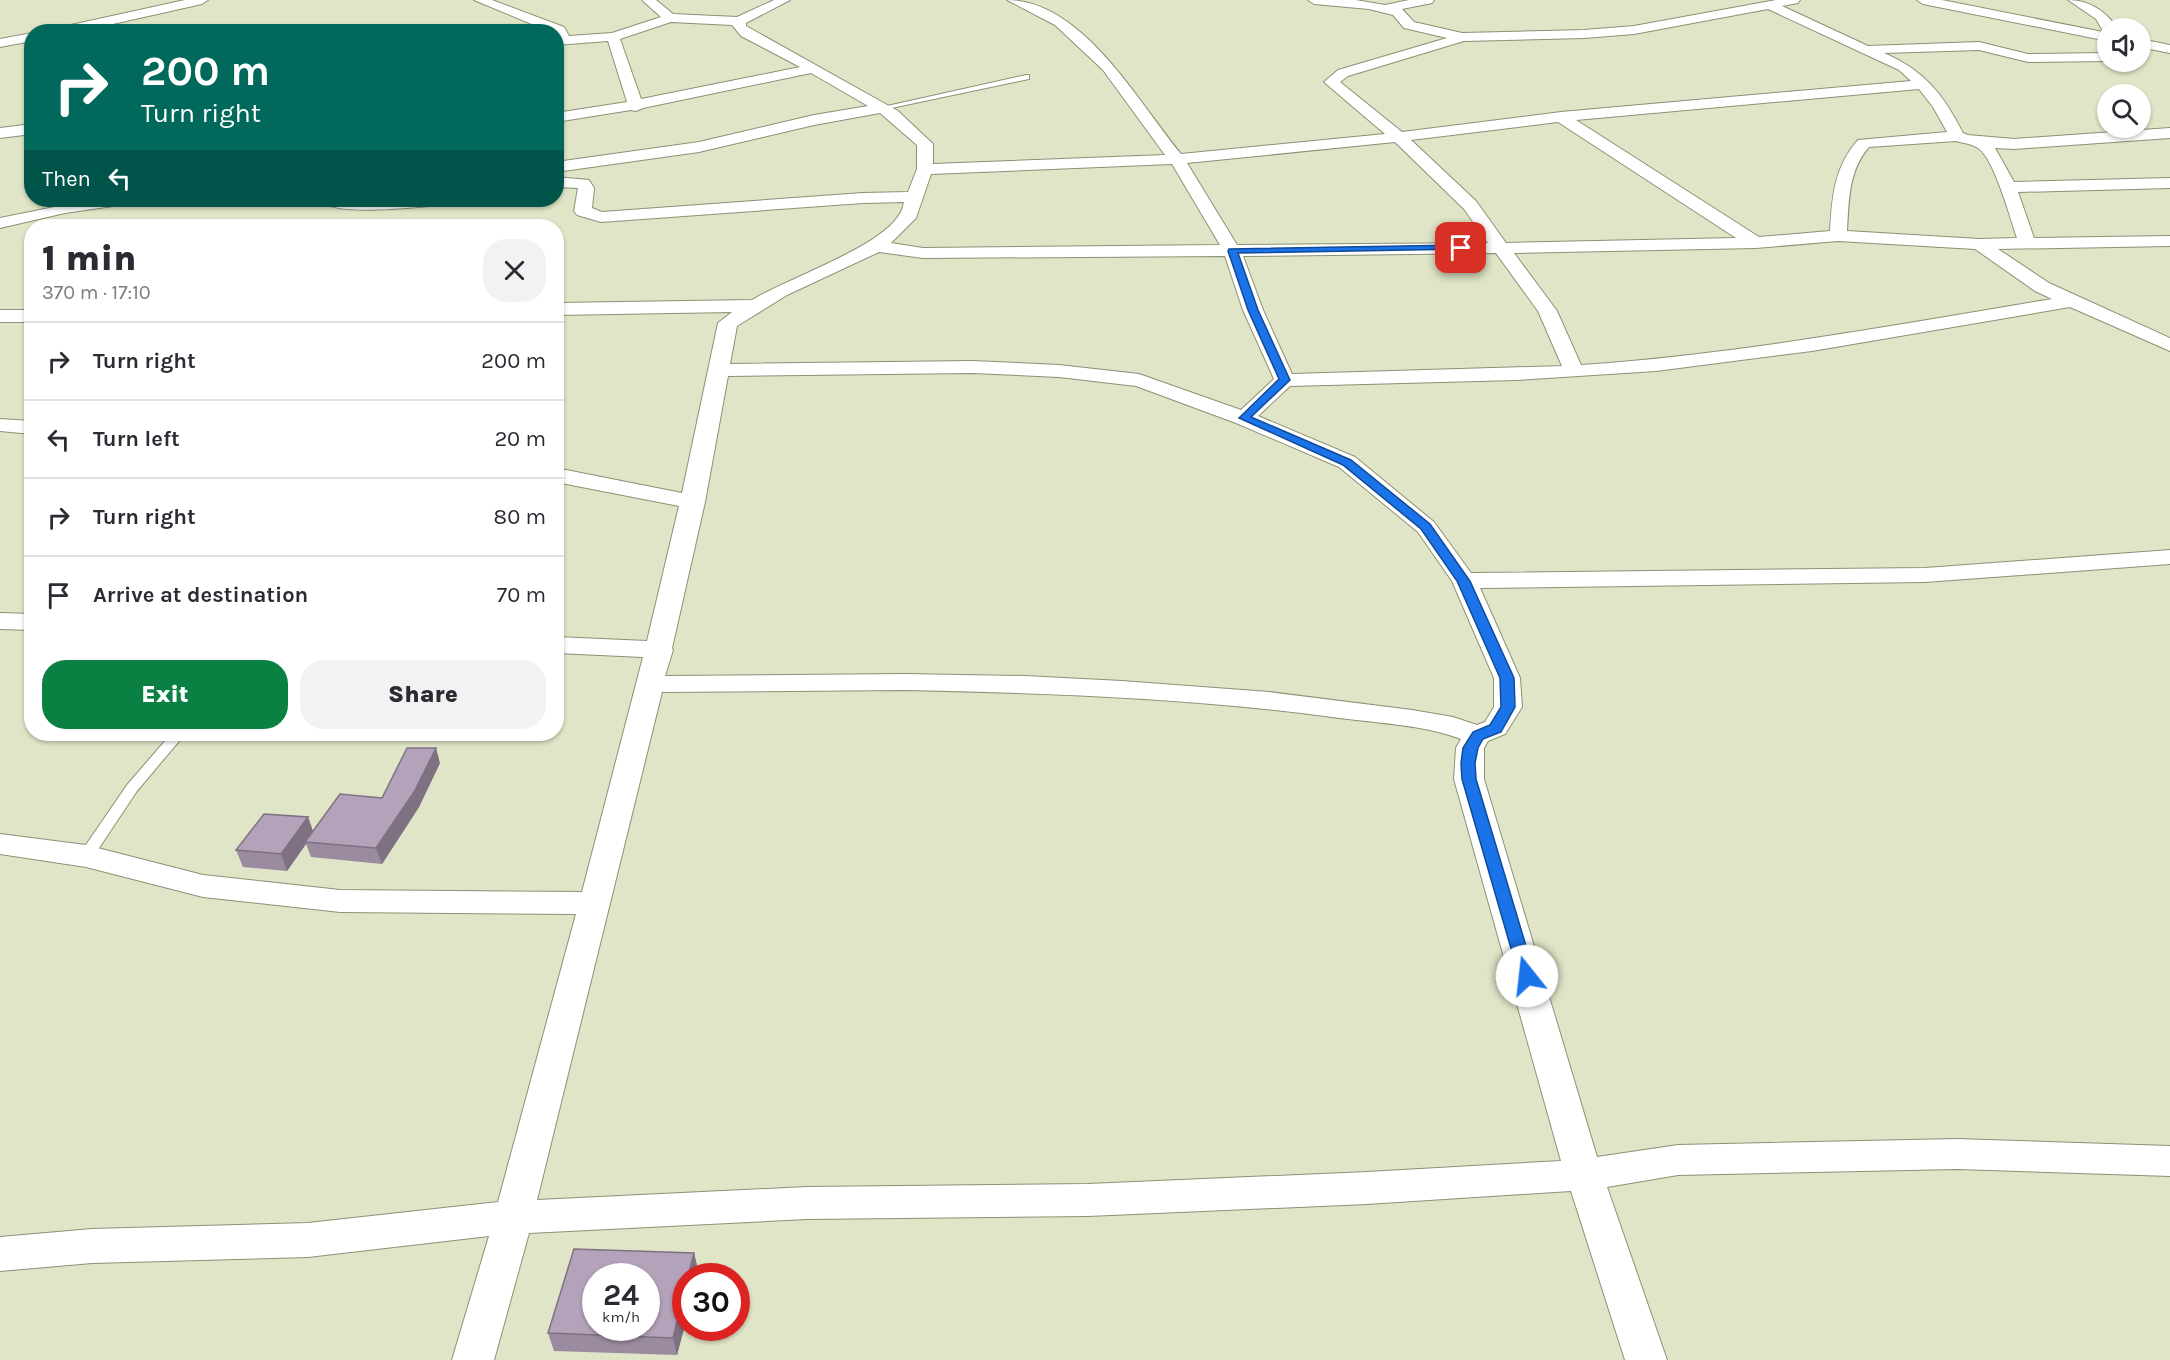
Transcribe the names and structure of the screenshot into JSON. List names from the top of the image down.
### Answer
{
  "page": {
    "turn": ["200 m", "Turn right"],
    "then": "Then",
    "heading": ["1 min", "370 m · 17:10"],
    "list": [
      {
        "name": "Turn right",
        "value": "200 m"
      },
      {
        "name": "Turn left",
        "value": "20 m"
      },
      {
        "name": "Turn right",
        "value": "80 m"
      },
      {
        "name": "Arrive at destination",
        "value": "70 m"
      }
    ],
    "buttons": ["Exit", "Share"],
    "speed": "24 km/h",
    "limit": "30"
  }
}
